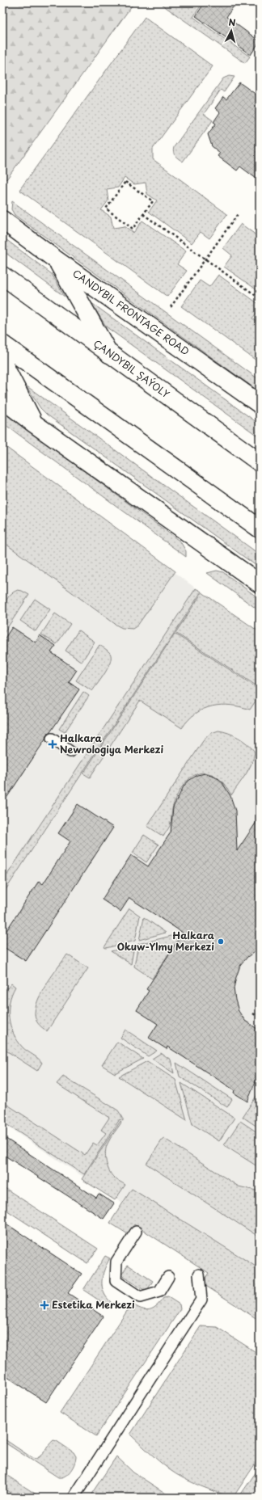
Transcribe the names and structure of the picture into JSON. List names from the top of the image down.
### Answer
{
  "streets": {
    "street": ["CANDYBIL FRONTAGE ROAD", "ÇANDYBIL ŞAÝOLY"]
  },
  "places": {
    "health": ["Halkara Newrologiya Merkezi", "Estetika Merkezi"],
    "other": ["Halkara Okuw-Ylmy Merkezi"]
  },
  "north": "top"
}
